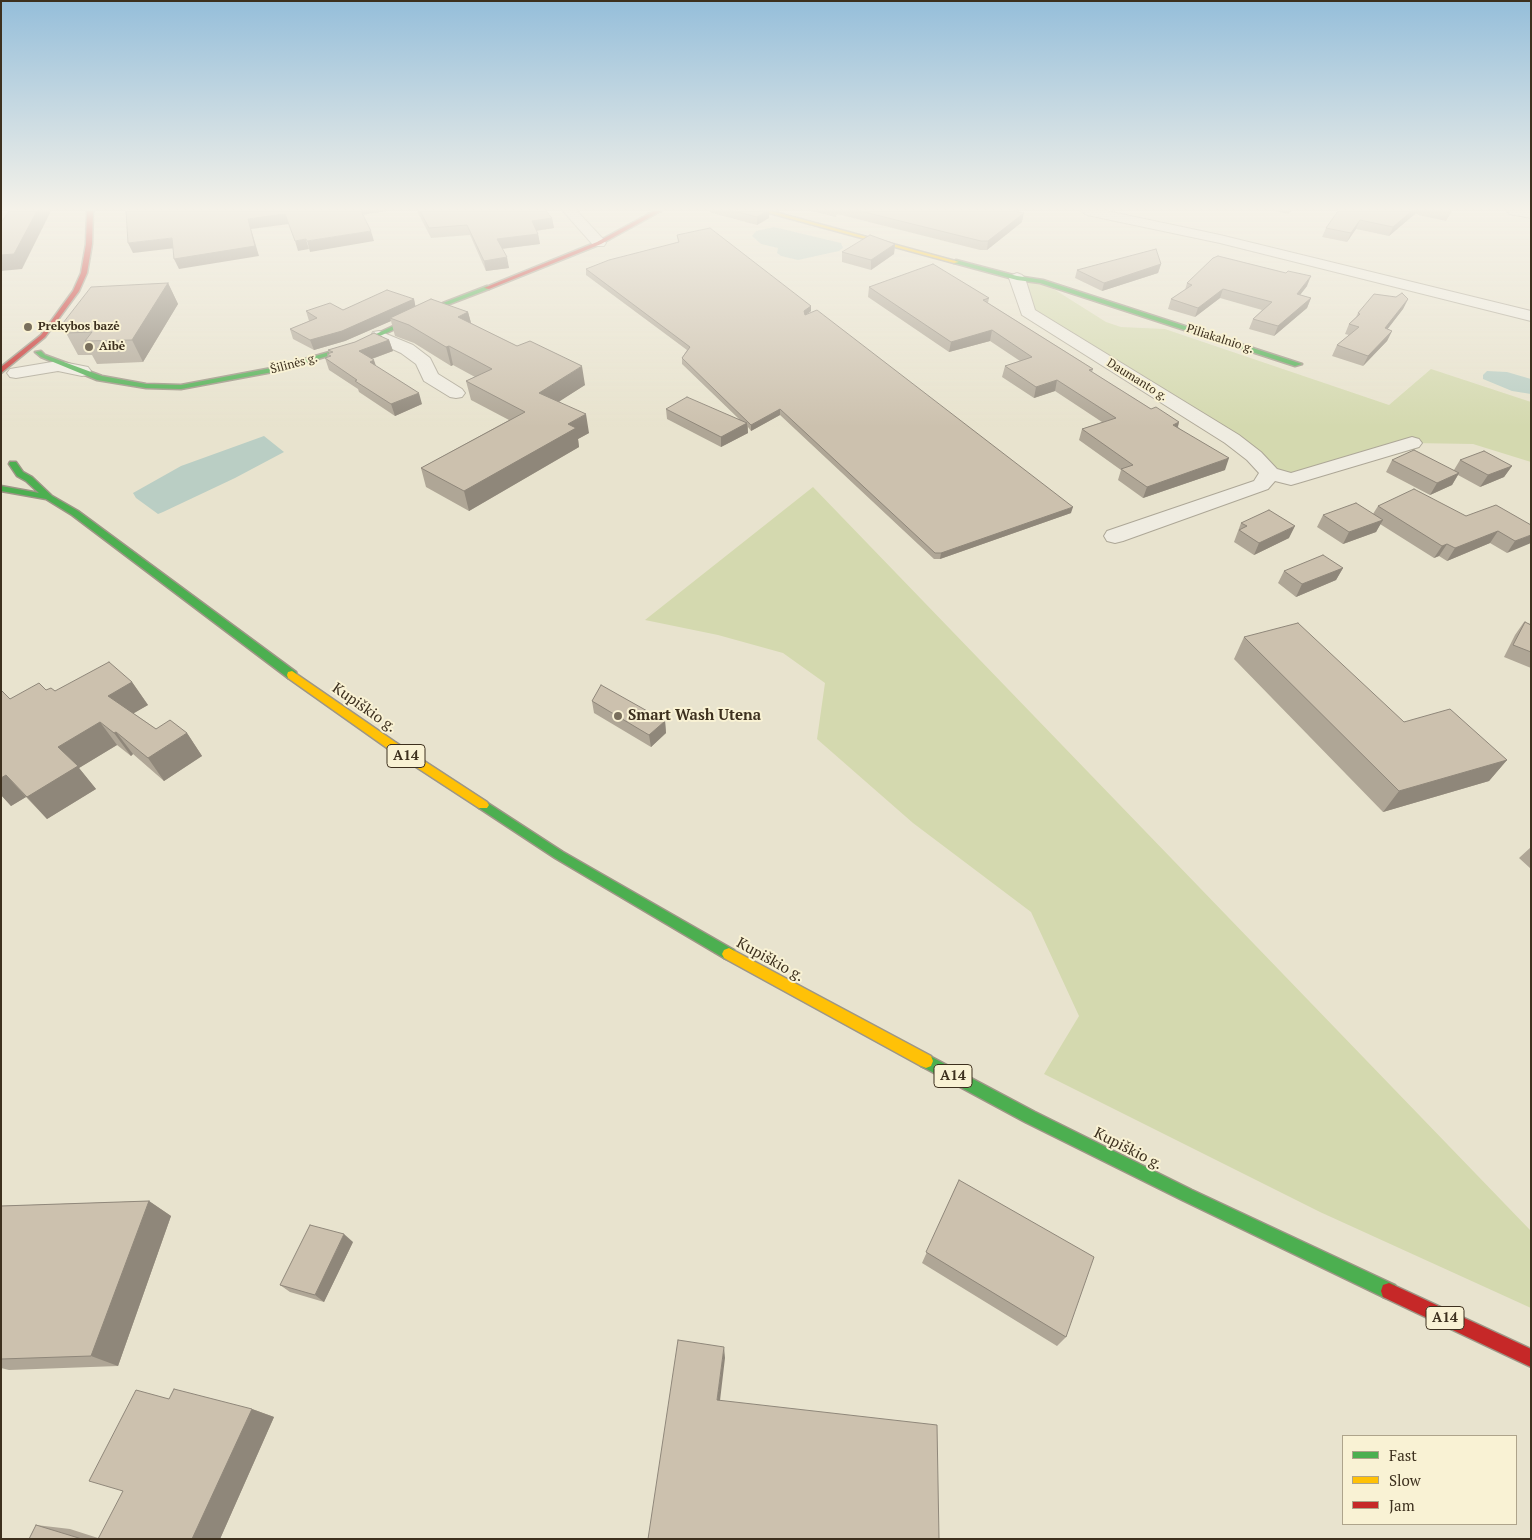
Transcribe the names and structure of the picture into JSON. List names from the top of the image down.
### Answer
{
  "streets": {
    "main road": [
      "Piliakalnio g.",
      "Šilinės g.",
      "Kupiškio g.",
      "A14"
    ],
    "street": ["Daumanto g."]
  },
  "places": ["Prekybos bazė", "Aibė", "Smart Wash Utena"],
  "legend": ["Fast", "Slow", "Jam"]
}
